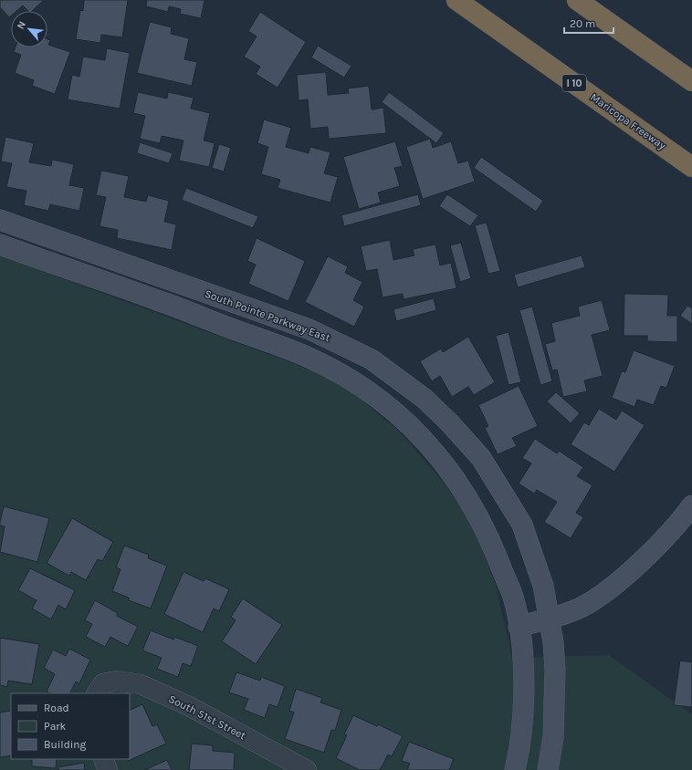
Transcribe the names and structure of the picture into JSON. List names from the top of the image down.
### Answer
{
  "streets": {
    "highway": ["I 10", "Maricopa Freeway"],
    "main road": ["South Pointe Parkway East"],
    "street": ["South 51st Street"]
  },
  "legend": ["Road", "Park", "Building"],
  "scale_bar": "20 m",
  "north": "top left"
}
